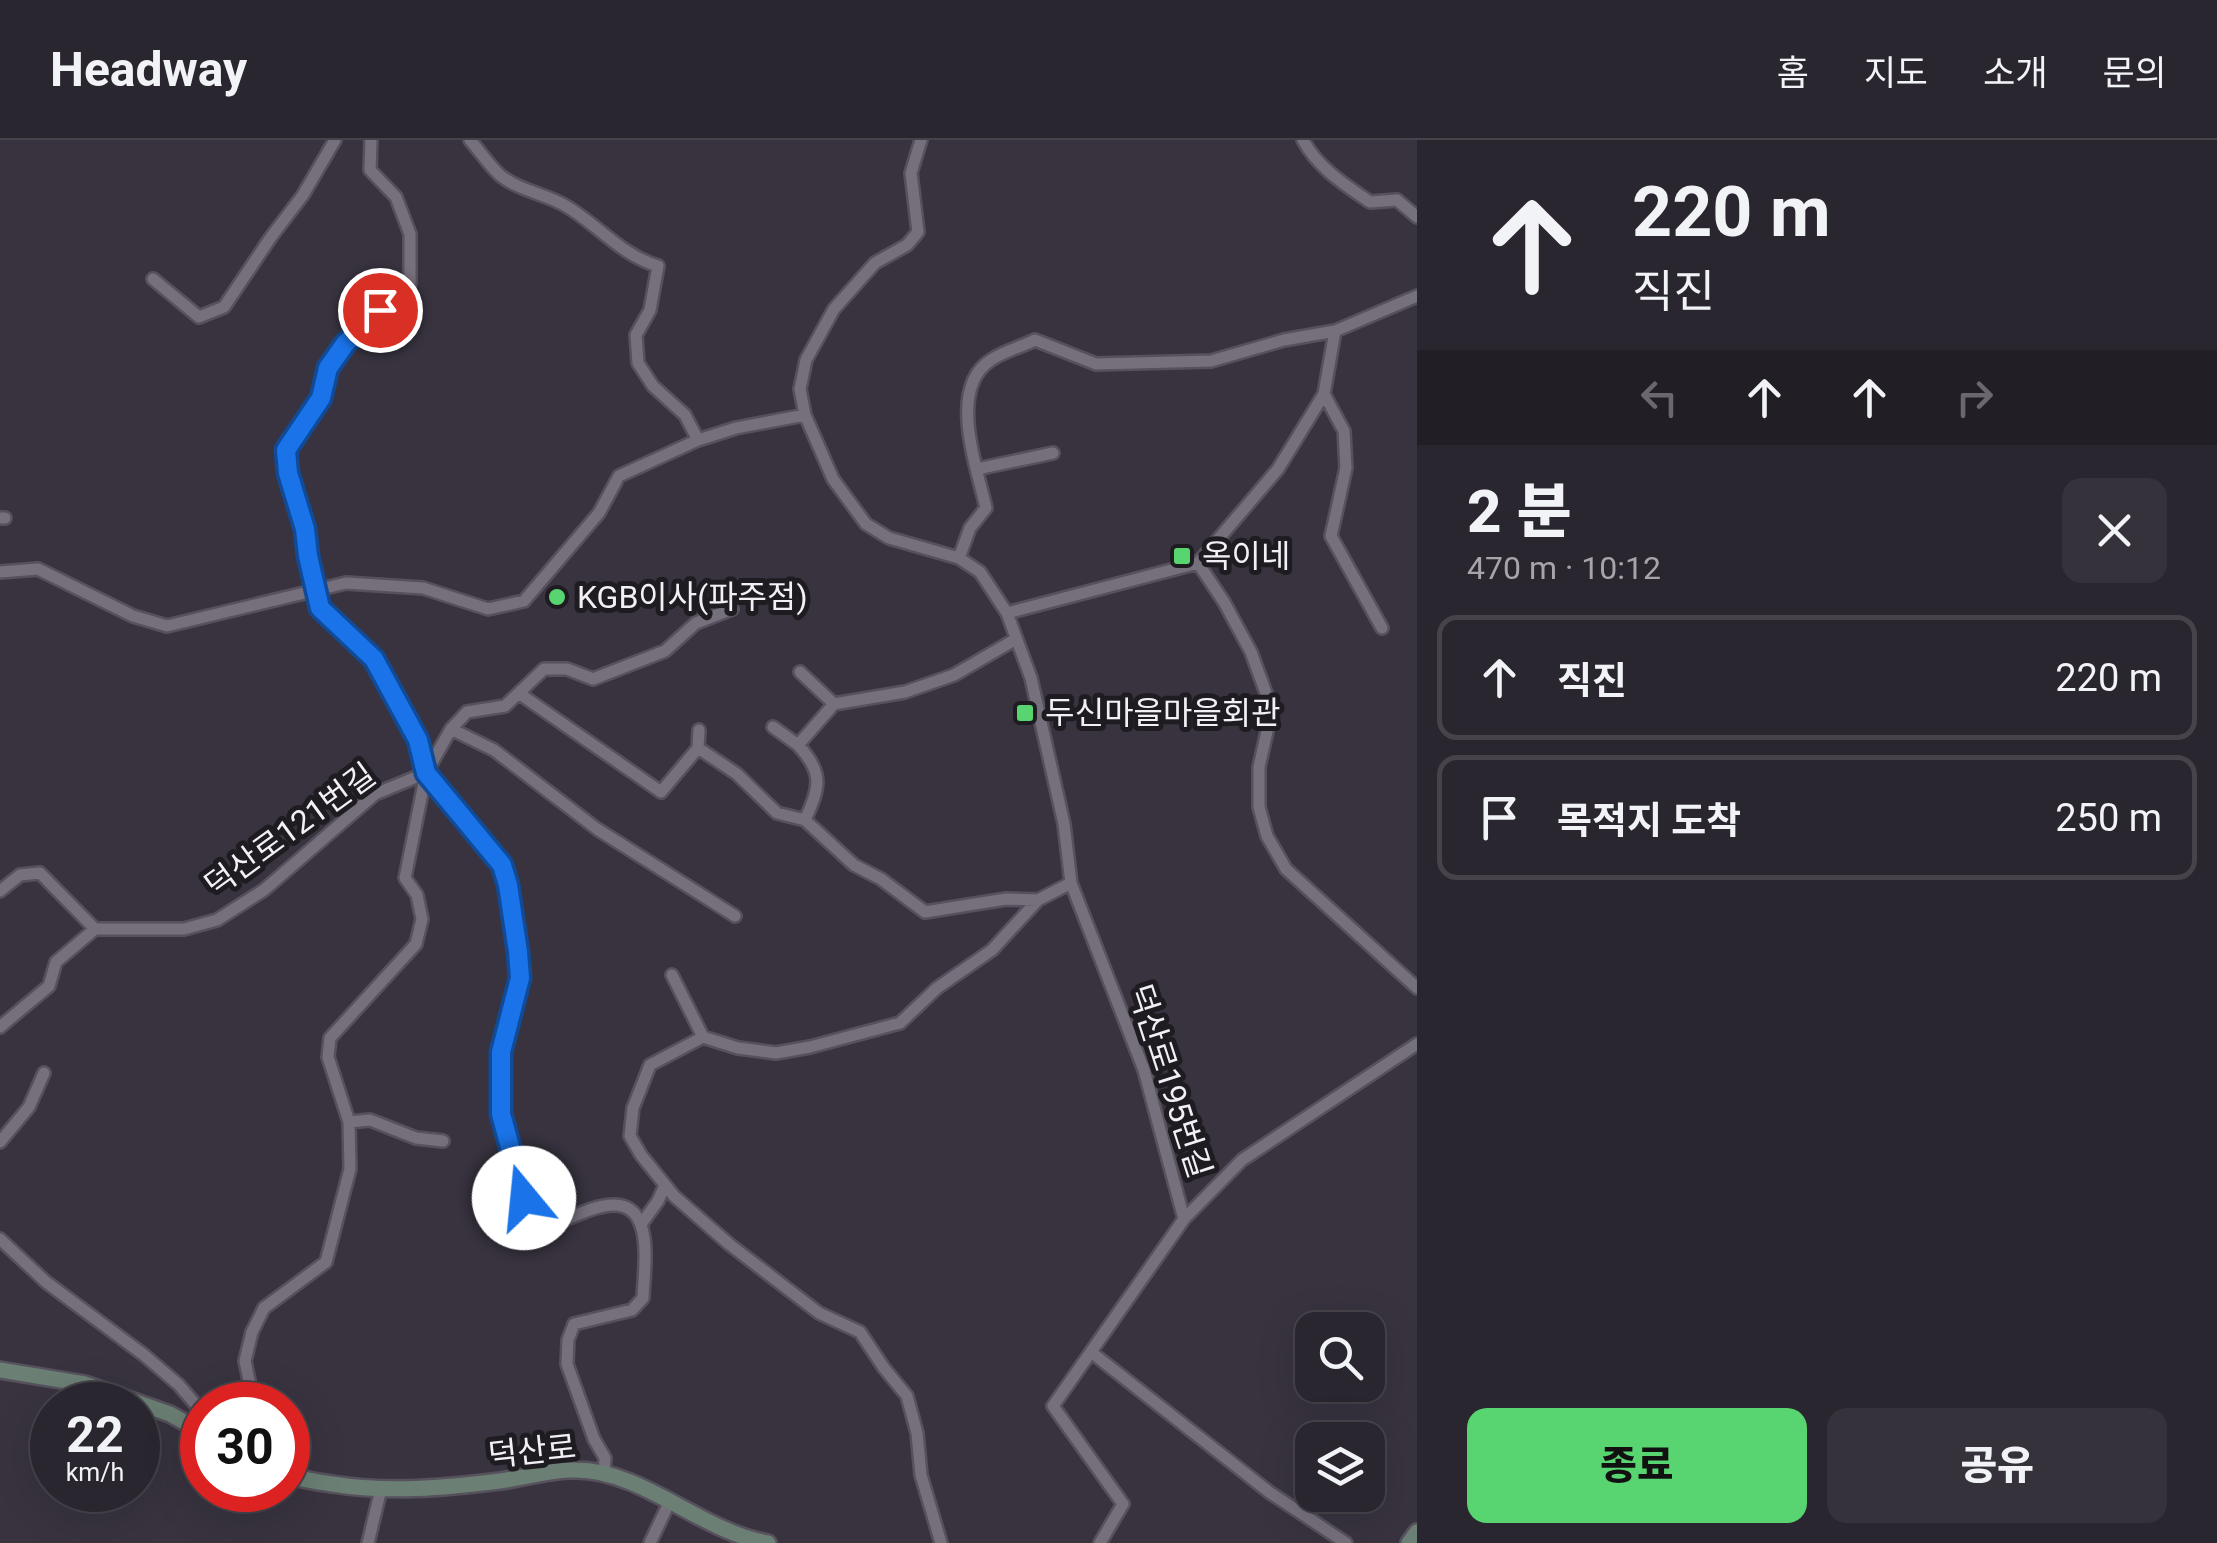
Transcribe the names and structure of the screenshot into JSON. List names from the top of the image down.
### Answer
{
  "streets": {
    "street": ["덕산로121번길", "덕산로195번길", "덕산로"]
  },
  "places": {
    "transit": ["옥이네", "두신마을마을회관"],
    "other": ["KGB이사(파주점)"]
  },
  "page": {
    "header": "Headway",
    "nav": [
      "홈",
      "지도",
      "소개",
      "문의"
    ],
    "turn": ["220 m", "직진"],
    "heading": ["2 분", "470 m · 10:12"],
    "list": [
      {
        "name": "직진",
        "value": "220 m"
      },
      {
        "name": "목적지 도착",
        "value": "250 m"
      }
    ],
    "speed": "22 km/h",
    "limit": "30",
    "buttons": ["종료", "공유"]
  }
}
